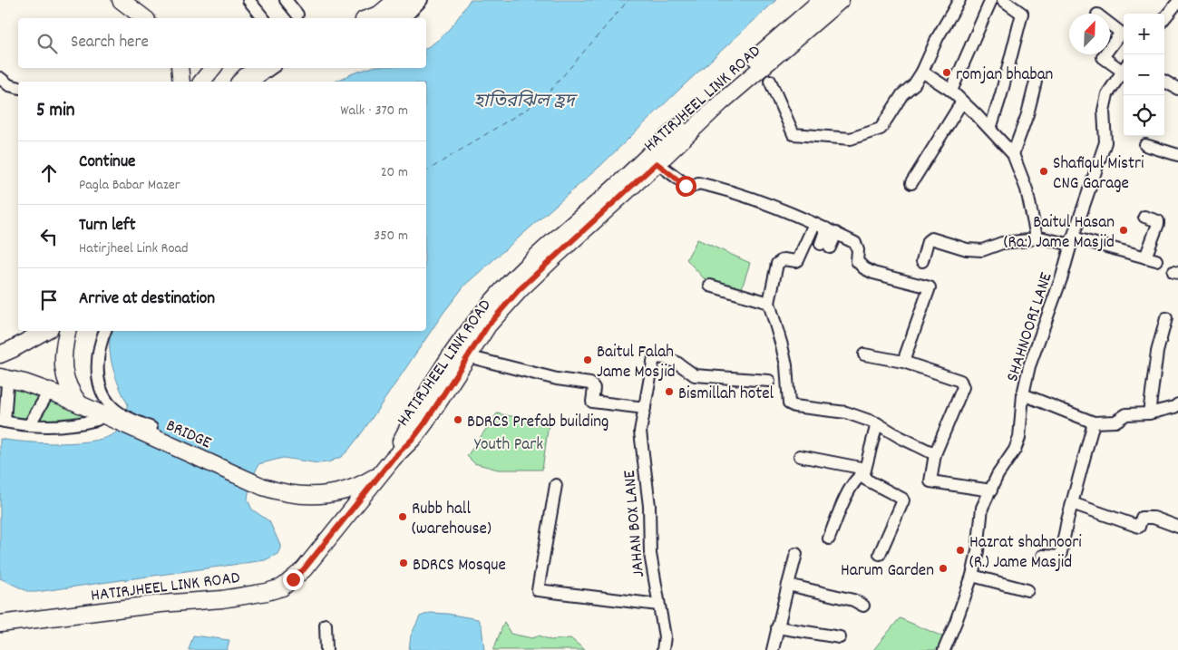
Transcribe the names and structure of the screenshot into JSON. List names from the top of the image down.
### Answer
{
  "streets": {
    "main road": ["HATIRJHEEL LINK ROAD", "BRIDGE"],
    "street": ["SHAHNOORI LANE", "JAHAN BOX LANE"]
  },
  "crossings": [
    ["HATIRJHEEL LINK ROAD", "BRIDGE"]
  ],
  "water": ["হাতিরঝিল হ্রদ"],
  "parks": ["Youth Park"],
  "places": [
    "romjan bhaban",
    "Shafiqul Mistri CNG Garage",
    "Baitul Hasan (Ra:) Jame Masjid",
    "Baitul Falah Jame Mosjid",
    "Bismillah hotel",
    "BDRCS Prefab building",
    "Rubb hall (warehouse)",
    "Hazrat shahnoori (R.) Jame Masjid",
    "BDRCS Mosque",
    "Harum Garden"
  ],
  "north": "top right",
  "page": {
    "map_buttons": ["+", "−"],
    "search": "Search here",
    "heading": ["5 min", "Walk · 370 m"],
    "list": [
      ["Continue", "Pagla Babar Mazer", "20 m"],
      ["Turn left", "Hatirjheel Link Road", "350 m"],
      "Arrive at destination"
    ]
  }
}
